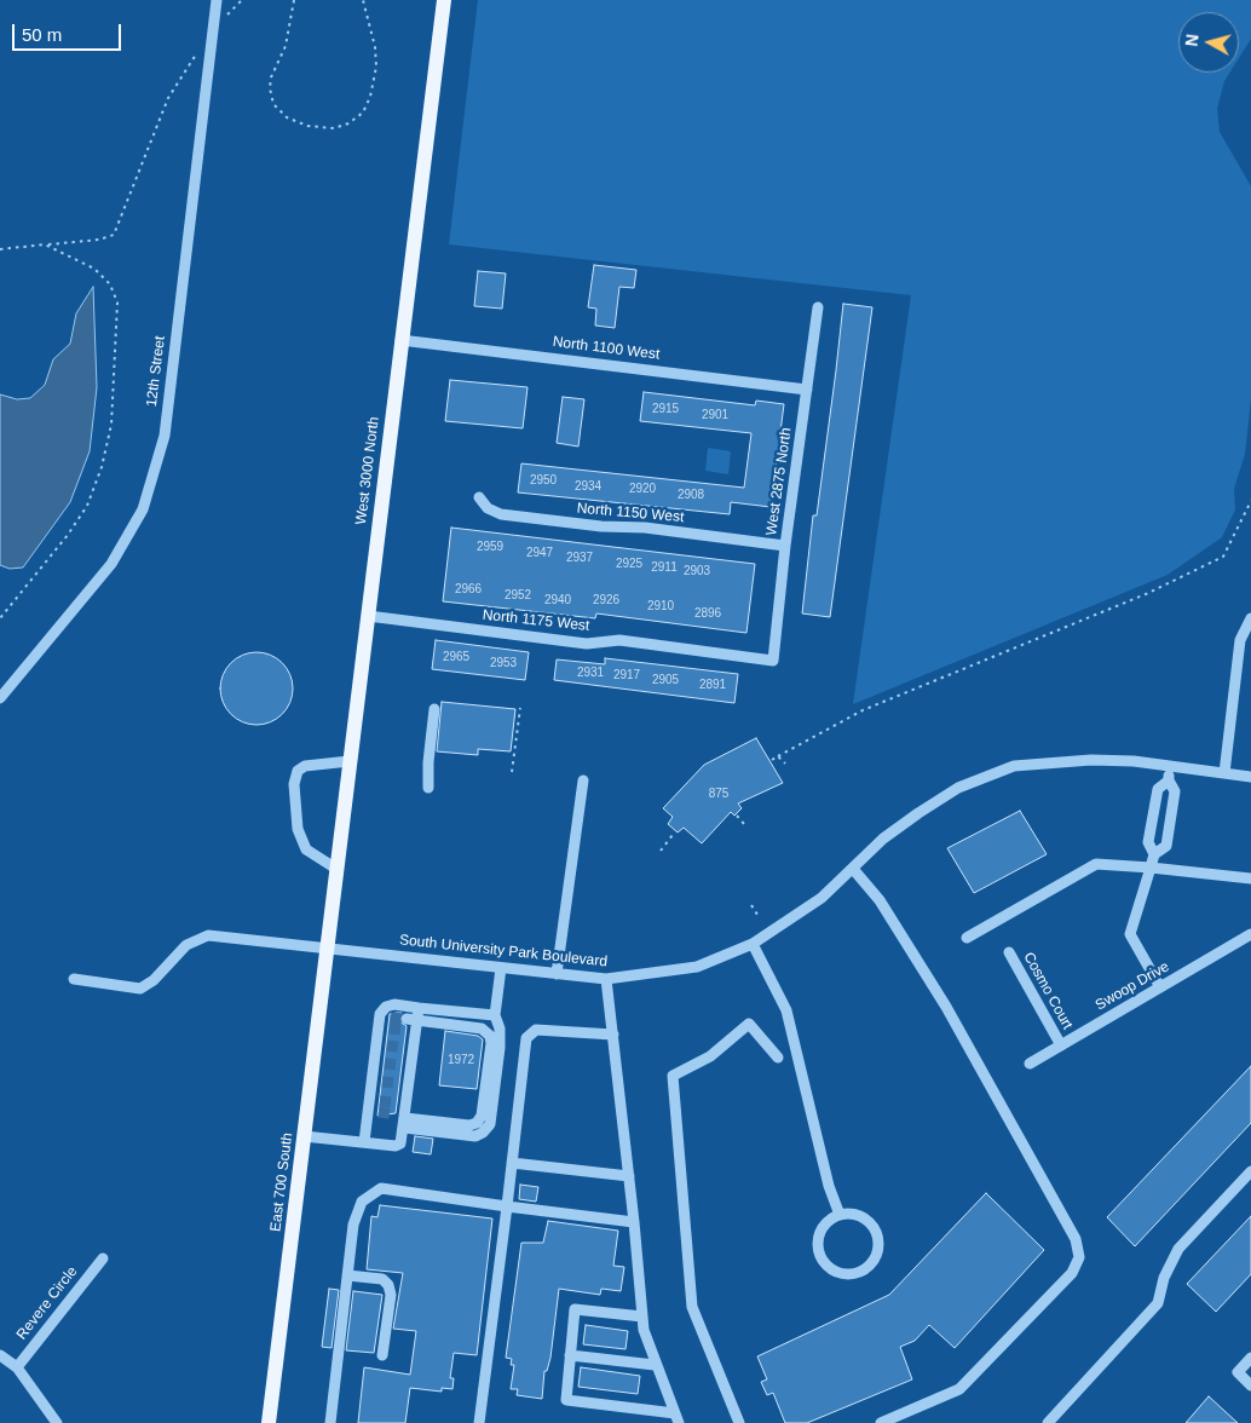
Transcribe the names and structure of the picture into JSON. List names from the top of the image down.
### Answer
{
  "streets": {
    "main road": ["West 3000 North", "East 700 South"],
    "street": [
      "North 1100 West",
      "12th Street",
      "West 2875 North",
      "North 1150 West",
      "North 1175 West",
      "South University Park Boulevard",
      "Swoop Drive",
      "Cosmo Court",
      "Revere Circle"
    ]
  },
  "crossings": [
    ["North 1100 West", "West 3000 North"],
    ["North 1100 West", "West 2875 North"],
    ["West 3000 North", "North 1175 West"],
    ["West 3000 North", "South University Park Boulevard"],
    ["West 3000 North", "East 700 South"],
    ["West 2875 North", "North 1150 West"],
    ["West 2875 North", "North 1175 West"],
    ["South University Park Boulevard", "East 700 South"],
    ["Swoop Drive", "Cosmo Court"]
  ],
  "house_numbers": [
    "2915",
    "2901",
    "2950",
    "2934",
    "2920",
    "2908",
    "2959",
    "2947",
    "2937",
    "2925",
    "2911",
    "2903",
    "2966",
    "2952",
    "2940",
    "2926",
    "2910",
    "2896",
    "2965",
    "2953",
    "2931",
    "2917",
    "2905",
    "2891",
    "875",
    "1972"
  ],
  "scale_bar": "50 m",
  "north": "left"
}
